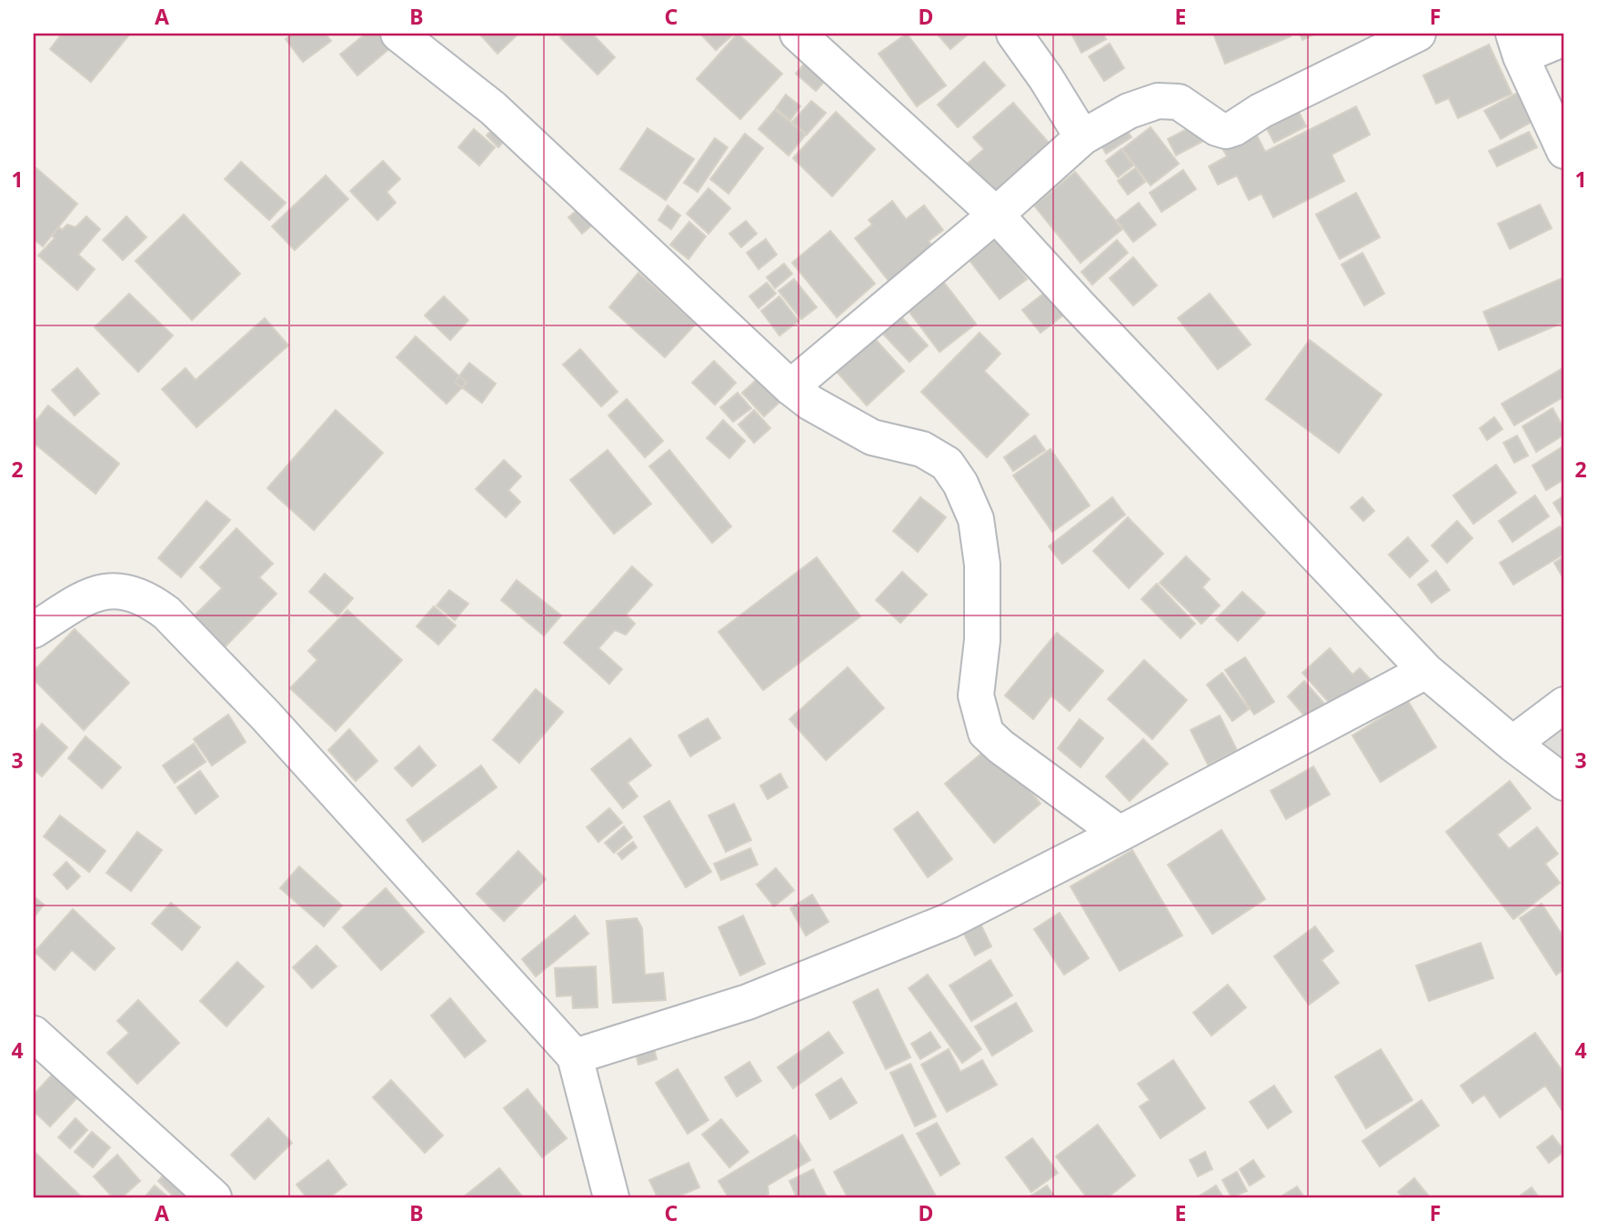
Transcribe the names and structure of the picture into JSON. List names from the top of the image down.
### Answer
{
  "grid": {
    "columns": [
      "A",
      "B",
      "C",
      "D",
      "E",
      "F"
    ],
    "rows": [
      "1",
      "2",
      "3",
      "4"
    ]
  }
}
